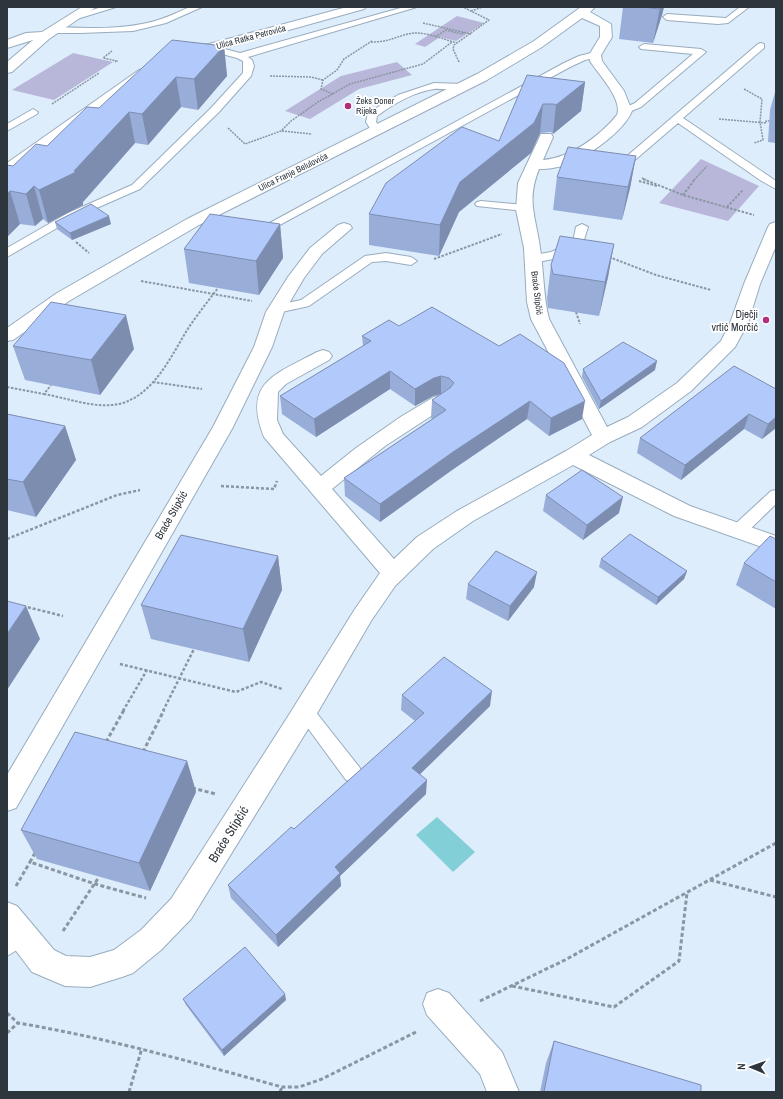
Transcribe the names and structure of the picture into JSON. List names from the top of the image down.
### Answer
{
  "streets": {
    "street": ["Ulica Ratka Petrovića", "Ulica Franje Belulovića", "Braće Stipčić"]
  },
  "places": ["Žeks Doner Rijeka", "Dječji vrtić Morčić"],
  "north": "left"
}
